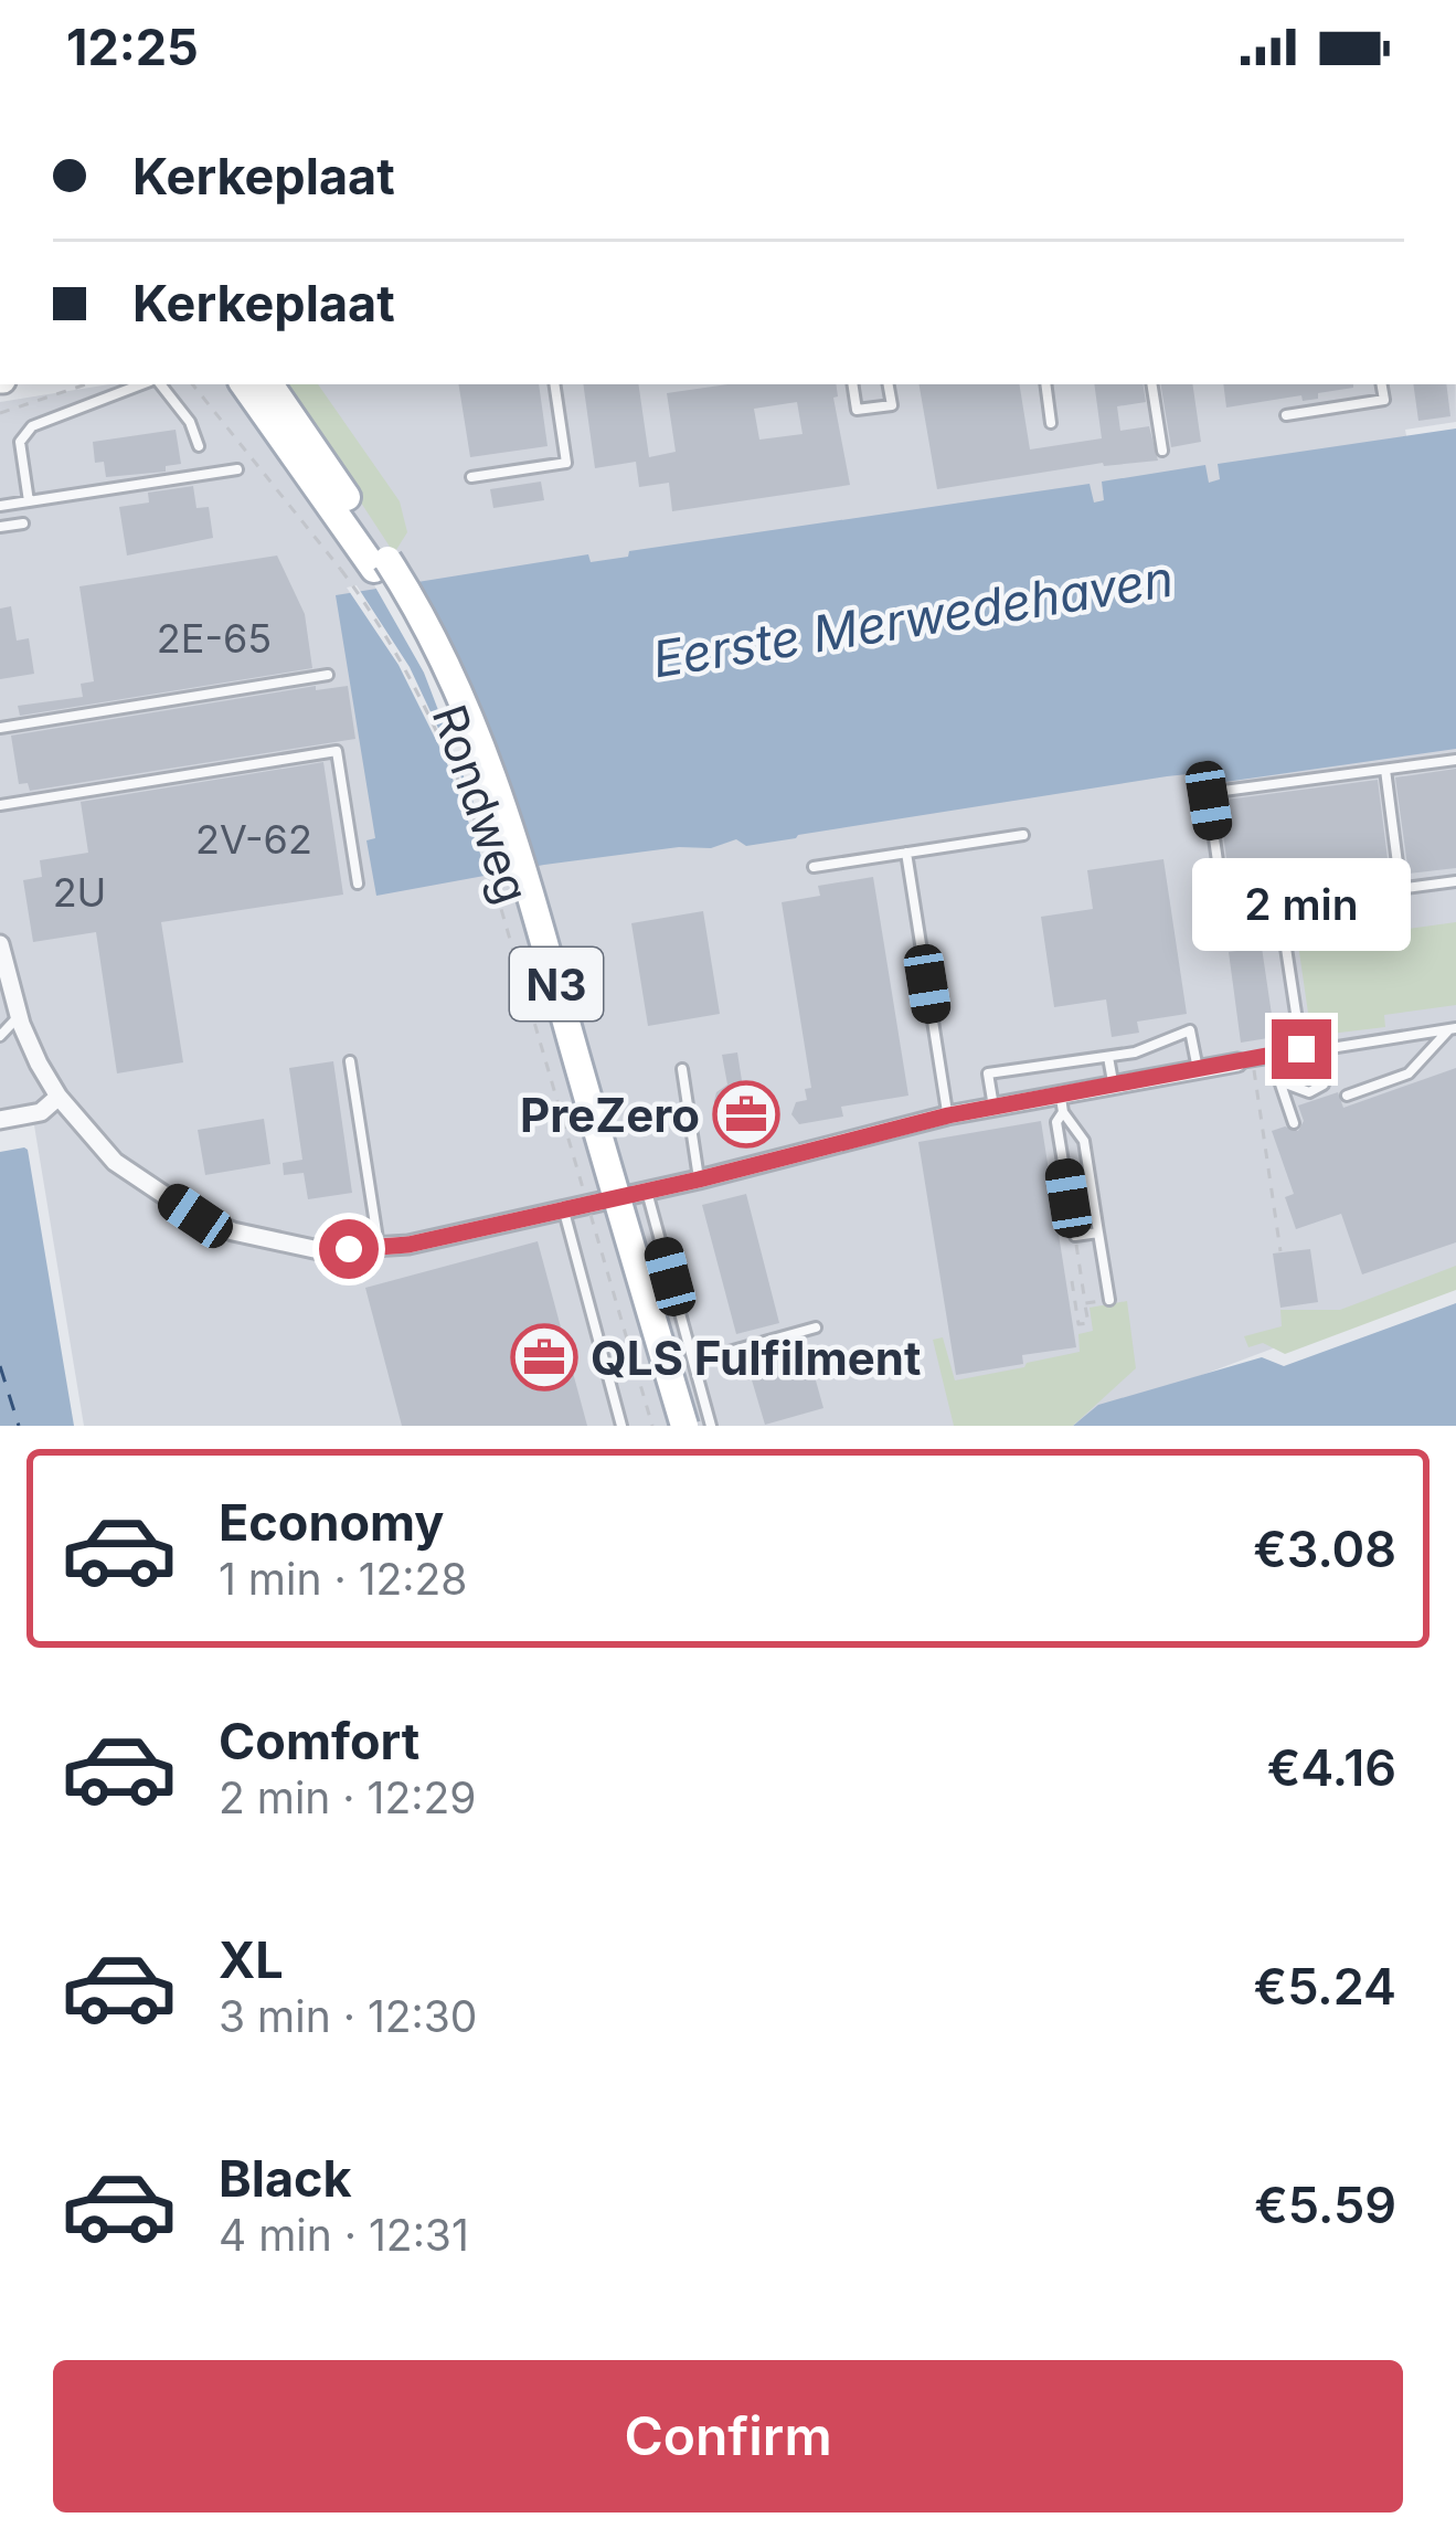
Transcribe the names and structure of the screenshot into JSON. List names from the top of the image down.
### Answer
{
  "streets": {
    "main road": ["Rondweg", "N3"]
  },
  "water": ["Eerste Merwedehaven"],
  "places": {
    "office": ["PreZero", "QLS Fulfilment"]
  },
  "house_numbers": ["2E-65", "2V-62", "2U"],
  "page": {
    "status": "12:25",
    "banner": ["Kerkeplaat", "Kerkeplaat"],
    "bubble": "2 min",
    "list": [
      {
        "name": "Economy",
        "note": "1 min · 12:28",
        "value": "€3.08"
      },
      {
        "name": "Comfort",
        "note": "2 min · 12:29",
        "value": "€4.16"
      },
      {
        "name": "XL",
        "note": "3 min · 12:30",
        "value": "€5.24"
      },
      {
        "name": "Black",
        "note": "4 min · 12:31",
        "value": "€5.59"
      }
    ],
    "buttons": "Confirm"
  }
}
